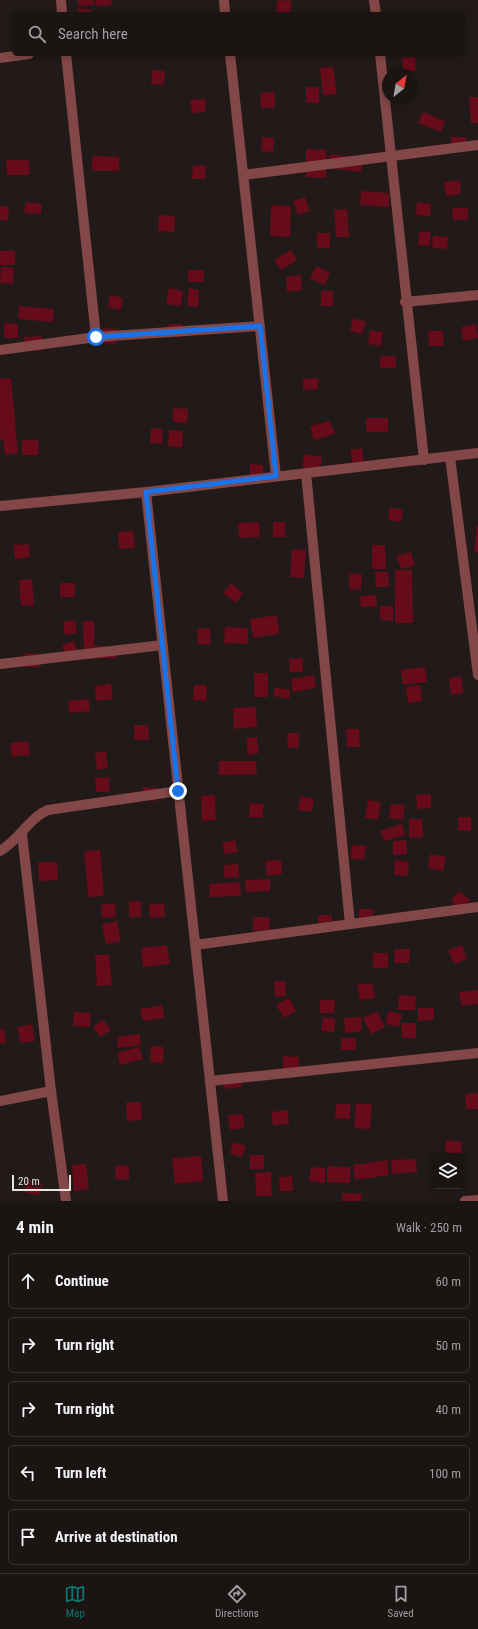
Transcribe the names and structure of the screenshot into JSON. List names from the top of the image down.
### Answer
{
  "scale_bar": "20 m",
  "north": "top right",
  "page": {
    "search": "Search here",
    "scale": "20 m",
    "heading": ["4 min", "Walk · 250 m"],
    "list": [
      ["Continue", "60 m"],
      ["Turn right", "50 m"],
      ["Turn right", "40 m"],
      ["Turn left", "100 m"],
      "Arrive at destination"
    ],
    "nav": ["Map", "Directions", "Saved"]
  }
}
